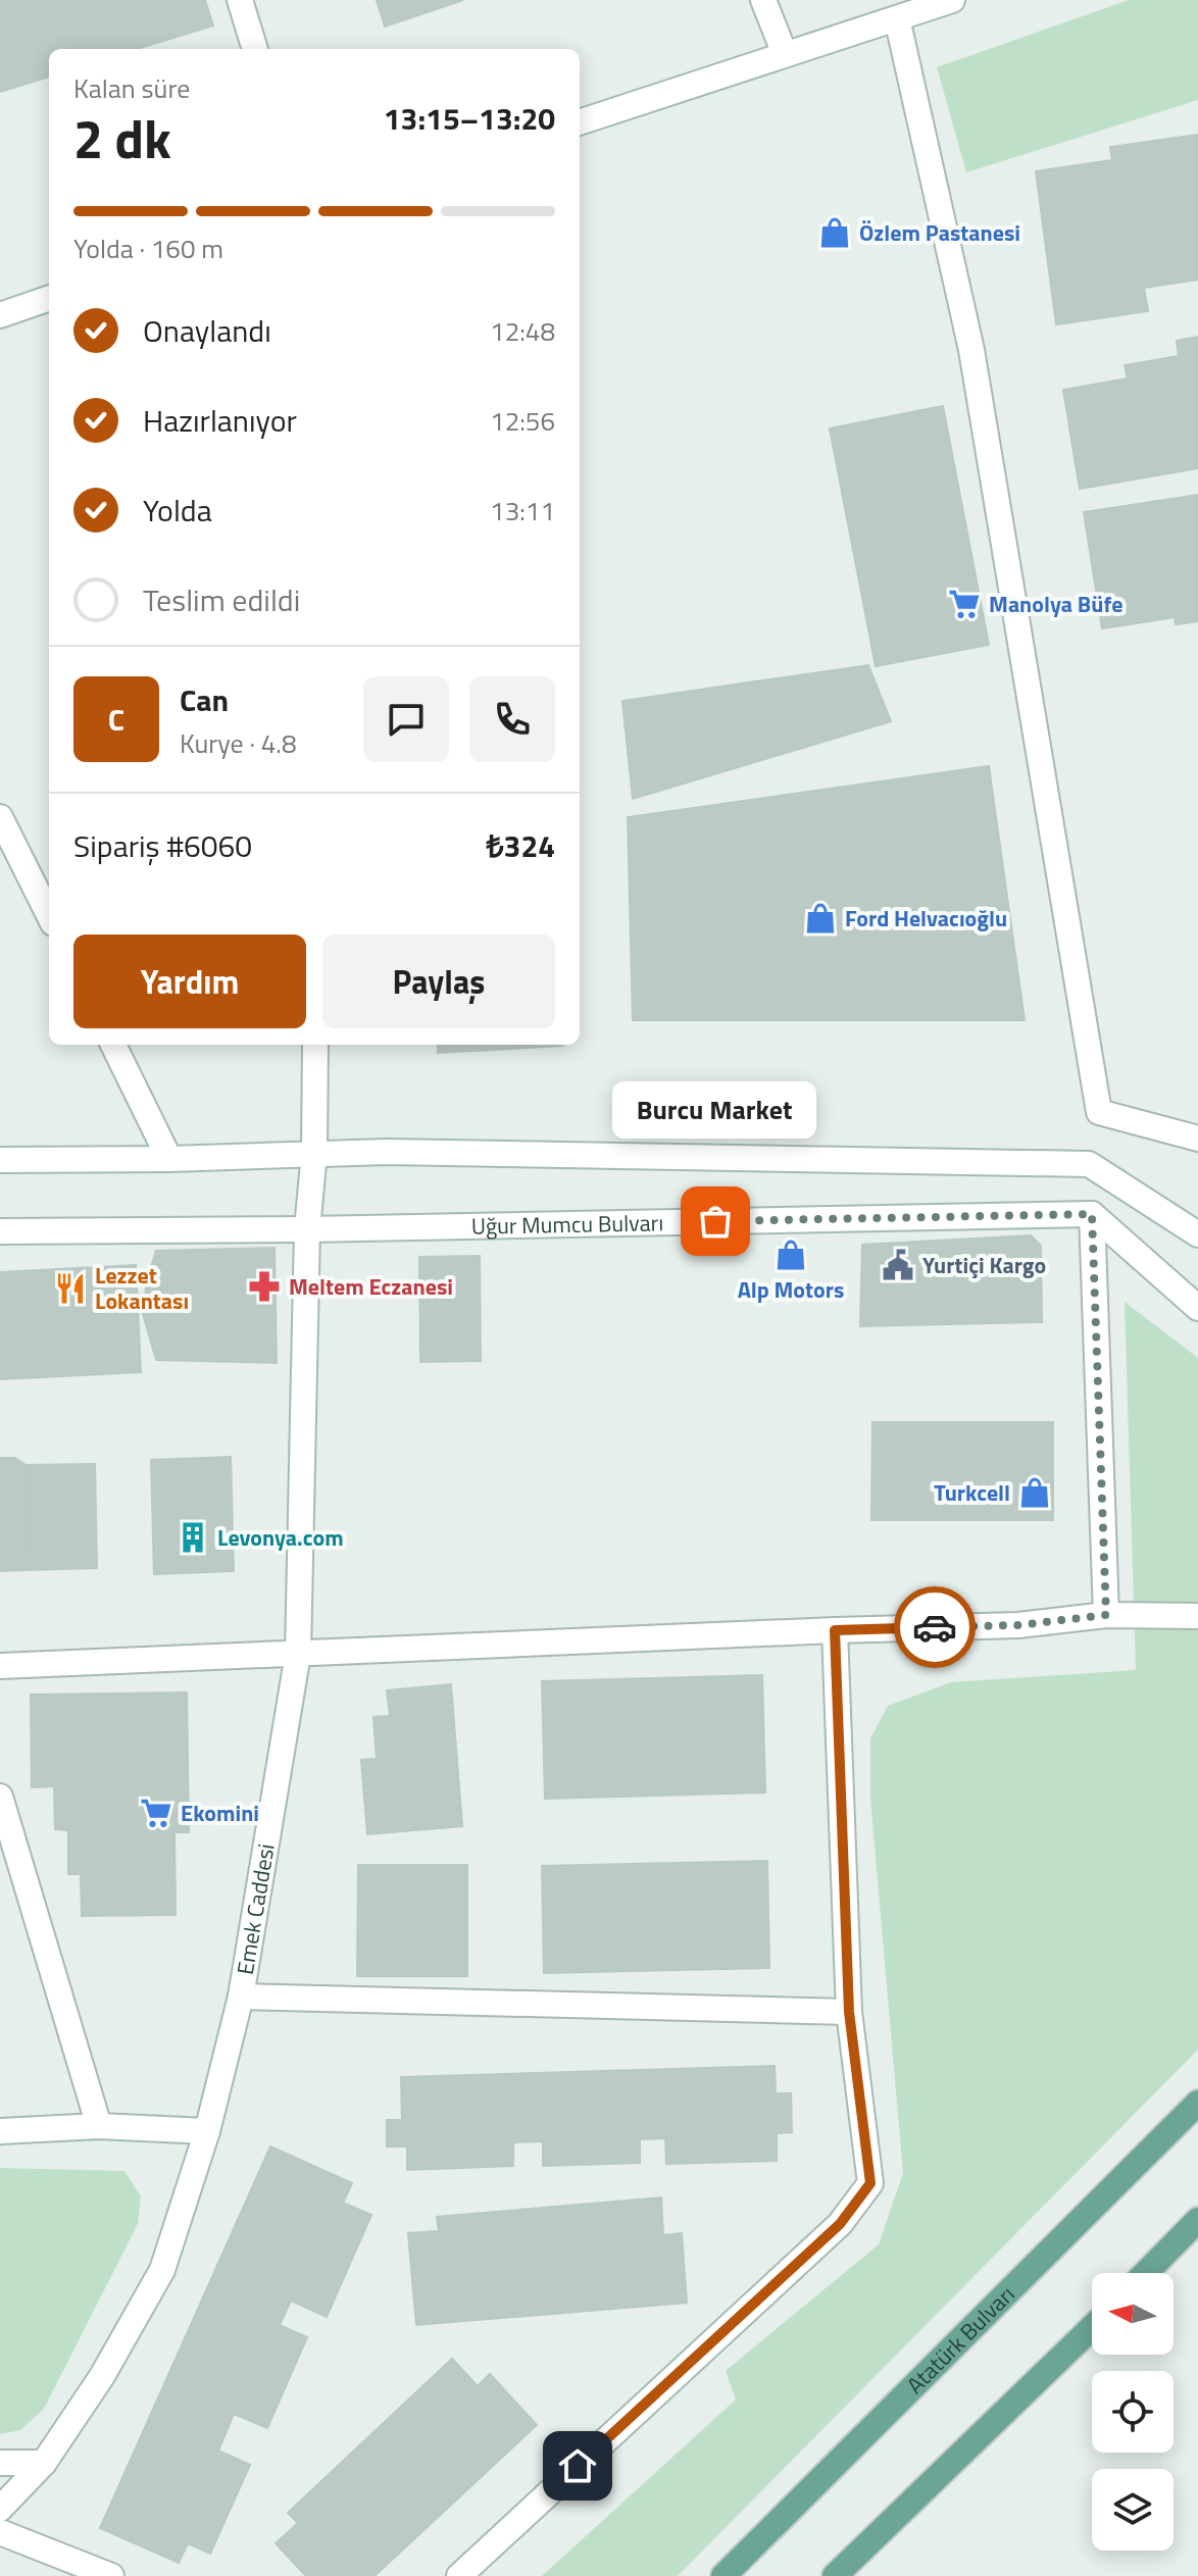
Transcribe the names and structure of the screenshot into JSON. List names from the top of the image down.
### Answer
{
  "streets": {
    "main road": ["Atatürk Bulvarı"],
    "street": ["Uğur Mumcu Bulvarı", "Emek Caddesi"]
  },
  "crossings": [
    ["Uğur Mumcu Bulvarı", "Emek Caddesi"]
  ],
  "places": {
    "shop": [
      "Özlem Pastanesi",
      "Ford Helvacıoğlu",
      "Alp Motors",
      "Turkcell"
    ],
    "supermarket": ["Manolya Büfe", "Ekomini"],
    "other": ["Burcu Market"],
    "public building": ["Yurtiçi Kargo"],
    "pharmacy": ["Meltem Eczanesi"],
    "restaurant": ["Lezzet Lokantası"],
    "building": ["Levonya.com"]
  },
  "north": "left",
  "page": {
    "heading": ["2 dk", "Kalan süre", "13:15–13:20"],
    "panel": [
      "Can",
      "Kurye · 4.8",
      "Sipariş #6060",
      "₺324"
    ],
    "bar": "Yolda · 160 m",
    "list": [
      ["Onaylandı", "12:48"],
      ["Hazırlanıyor", "12:56"],
      ["Yolda", "13:11"],
      "Teslim edildi"
    ],
    "round": "C",
    "buttons": ["Yardım", "Paylaş"],
    "bubble": "Burcu Market"
  }
}
